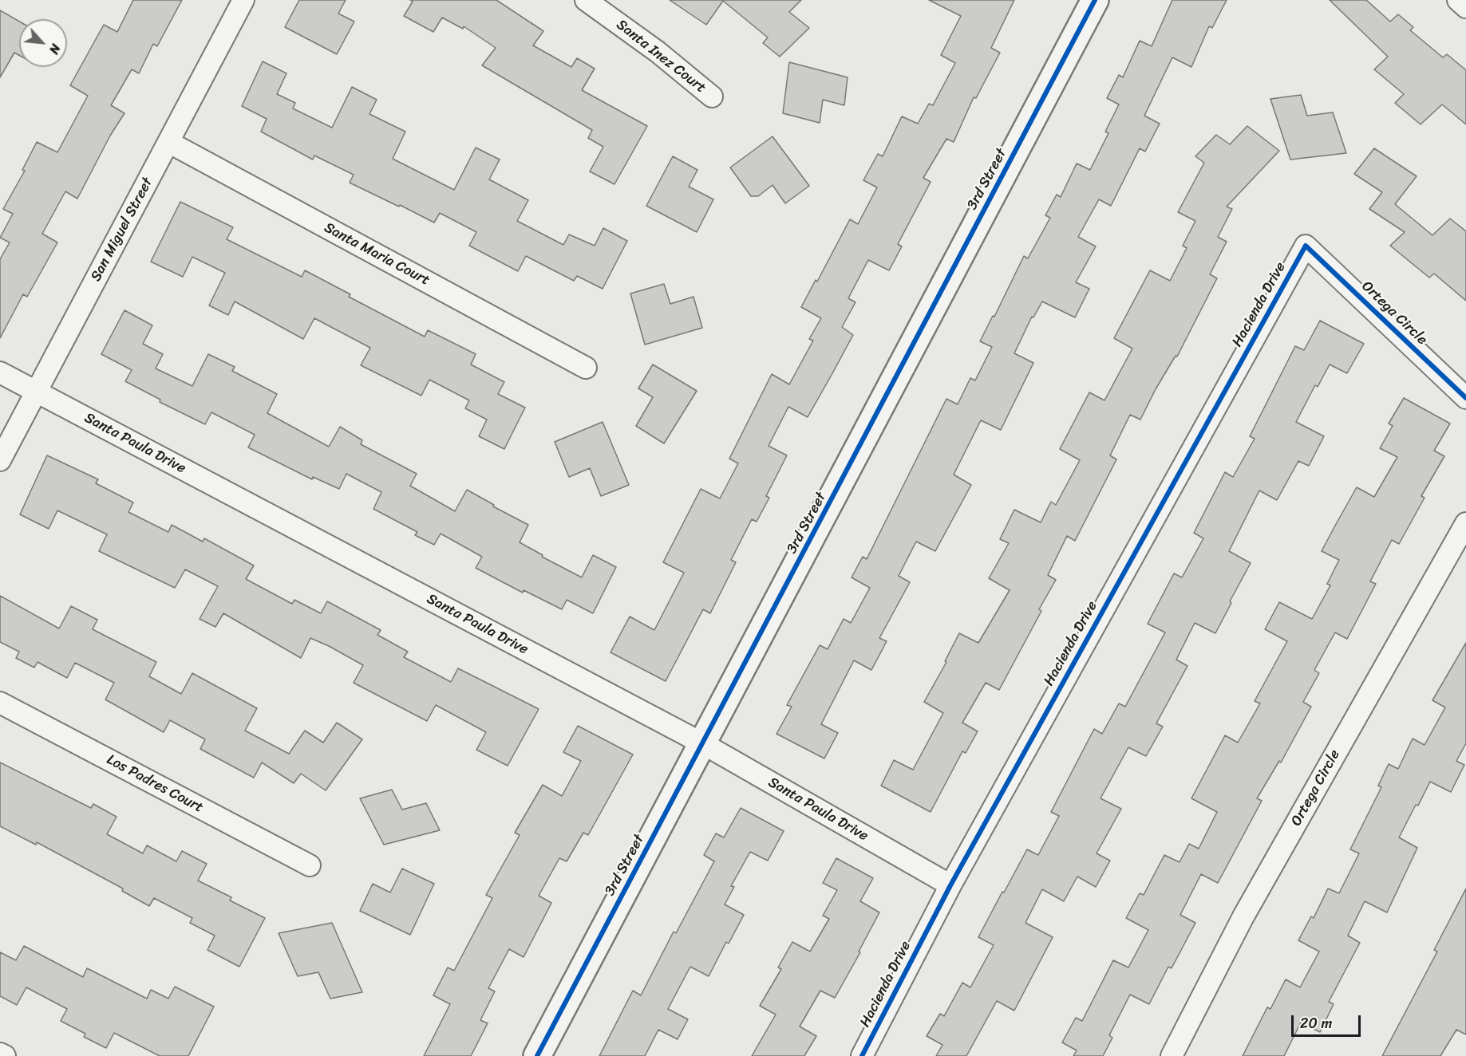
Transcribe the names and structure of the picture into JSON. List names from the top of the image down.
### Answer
{
  "streets": {
    "street": [
      "Santa Inez Court",
      "3rd Street",
      "San Miguel Street",
      "Santa Maria Court",
      "Hacienda Drive",
      "Ortega Circle",
      "Santa Paula Drive",
      "Los Padres Court"
    ]
  },
  "crossings": [
    ["3rd Street", "Santa Paula Drive"],
    ["San Miguel Street", "Santa Maria Court"],
    ["San Miguel Street", "Santa Paula Drive"],
    ["Hacienda Drive", "Ortega Circle"],
    ["Hacienda Drive", "Santa Paula Drive"]
  ],
  "scale_bar": "20 m",
  "north": "bottom right"
}
